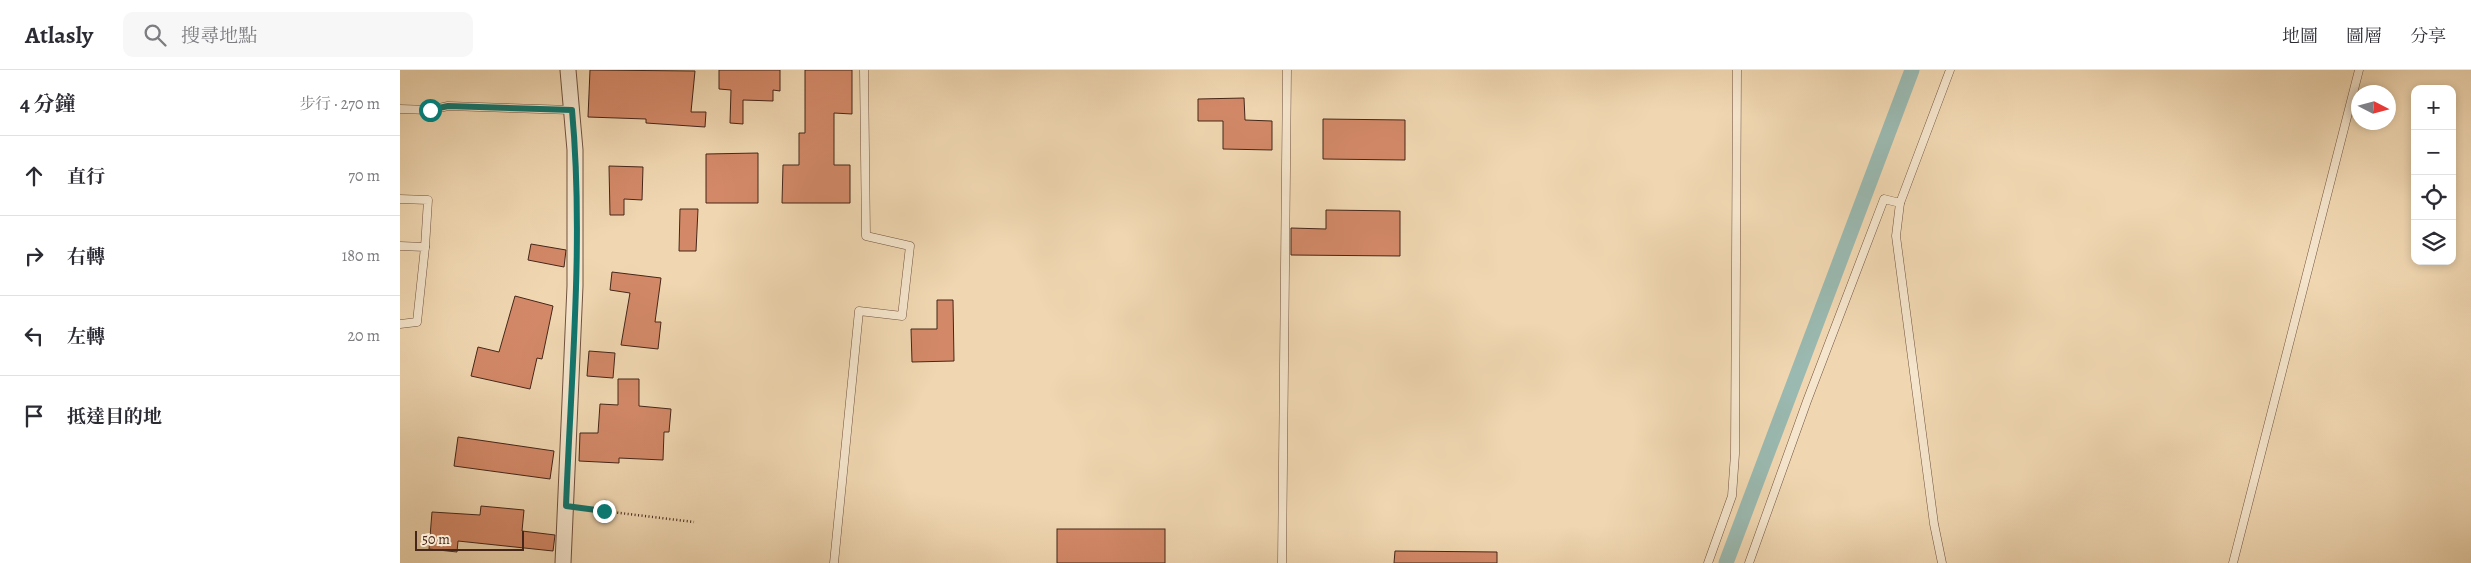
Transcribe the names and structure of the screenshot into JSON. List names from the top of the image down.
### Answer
{
  "scale_bar": "50 m",
  "north": "right",
  "page": {
    "header": "Atlasly",
    "search": "搜尋地點",
    "nav": ["地圖", "圖層", "分享"],
    "heading": ["4 分鐘", "步行 · 270 m"],
    "map_buttons": ["+", "−"],
    "list": [
      ["直行", "70 m"],
      ["右轉", "180 m"],
      ["左轉", "20 m"],
      "抵達目的地"
    ],
    "scale": "50 m"
  }
}
